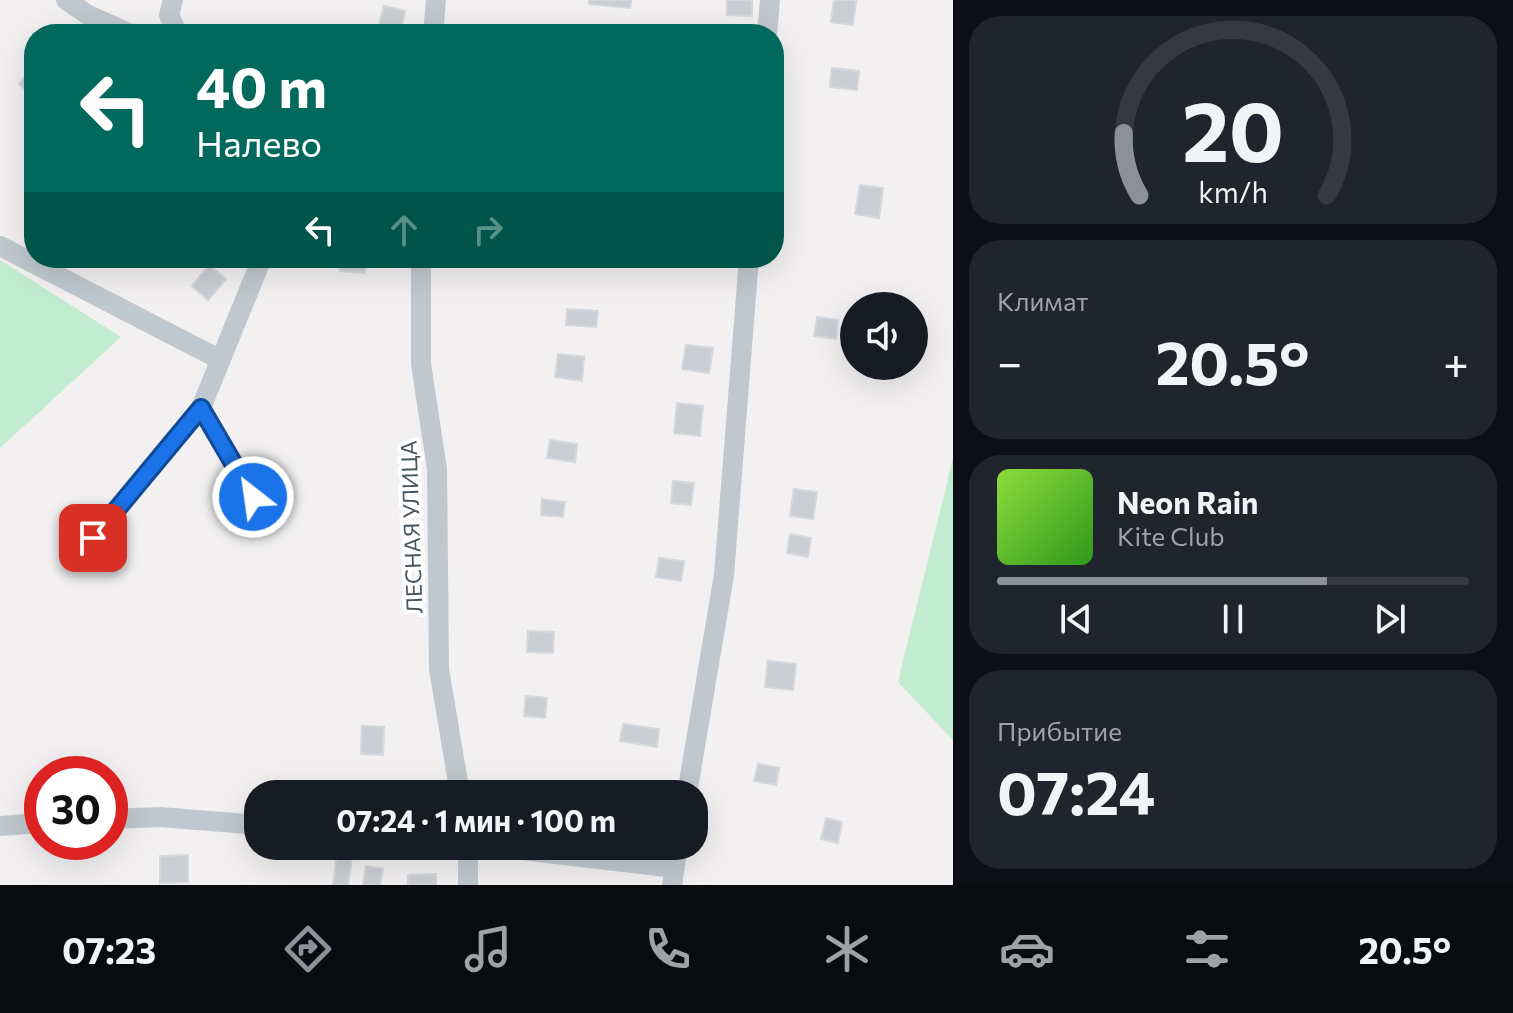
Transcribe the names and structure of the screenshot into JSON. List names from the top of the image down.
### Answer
{
  "streets": {
    "street": ["ЛЕСНАЯ УЛИЦА"]
  },
  "page": {
    "turn": ["40 m", "Налево"],
    "tile": [
      "Климат",
      ["Прибытие", "07:24"]
    ],
    "heat": ["−", "20.5°", "+"],
    "song": ["Neon Rain", "Kite Club"],
    "limit": "30",
    "trip": "07:24 · 1 мин · 100 m",
    "tabs": ["07:23", "20.5°"],
    "gauge": ["20", "km/h"]
  }
}
